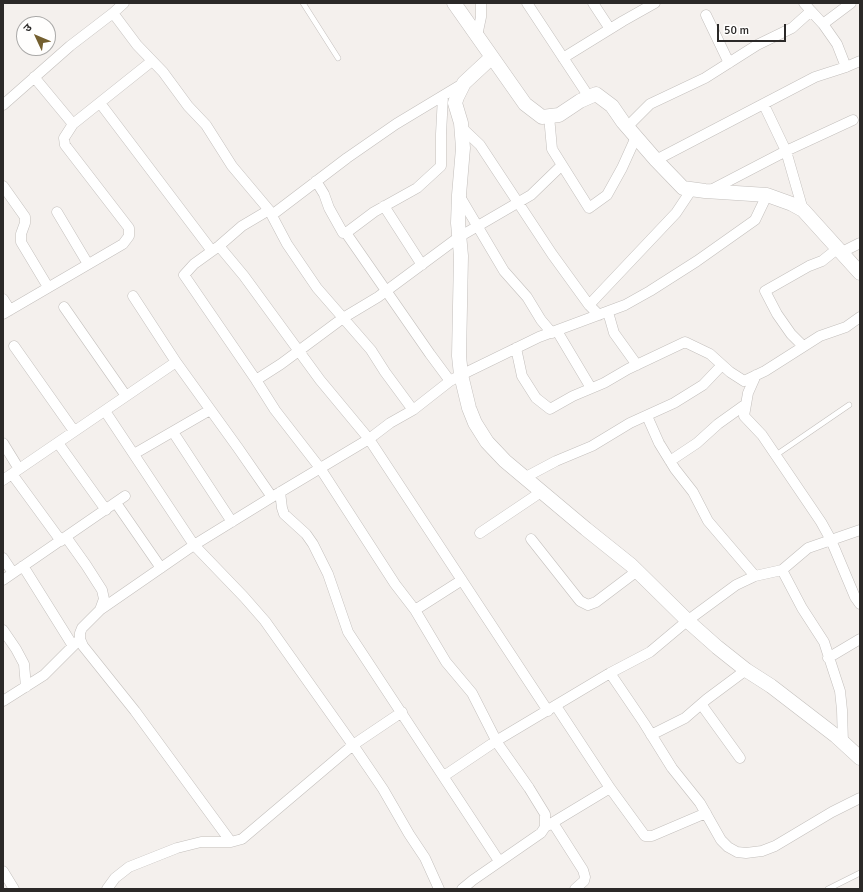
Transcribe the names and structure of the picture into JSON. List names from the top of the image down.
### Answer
{
  "scale_bar": "50 m",
  "north": "top left"
}
